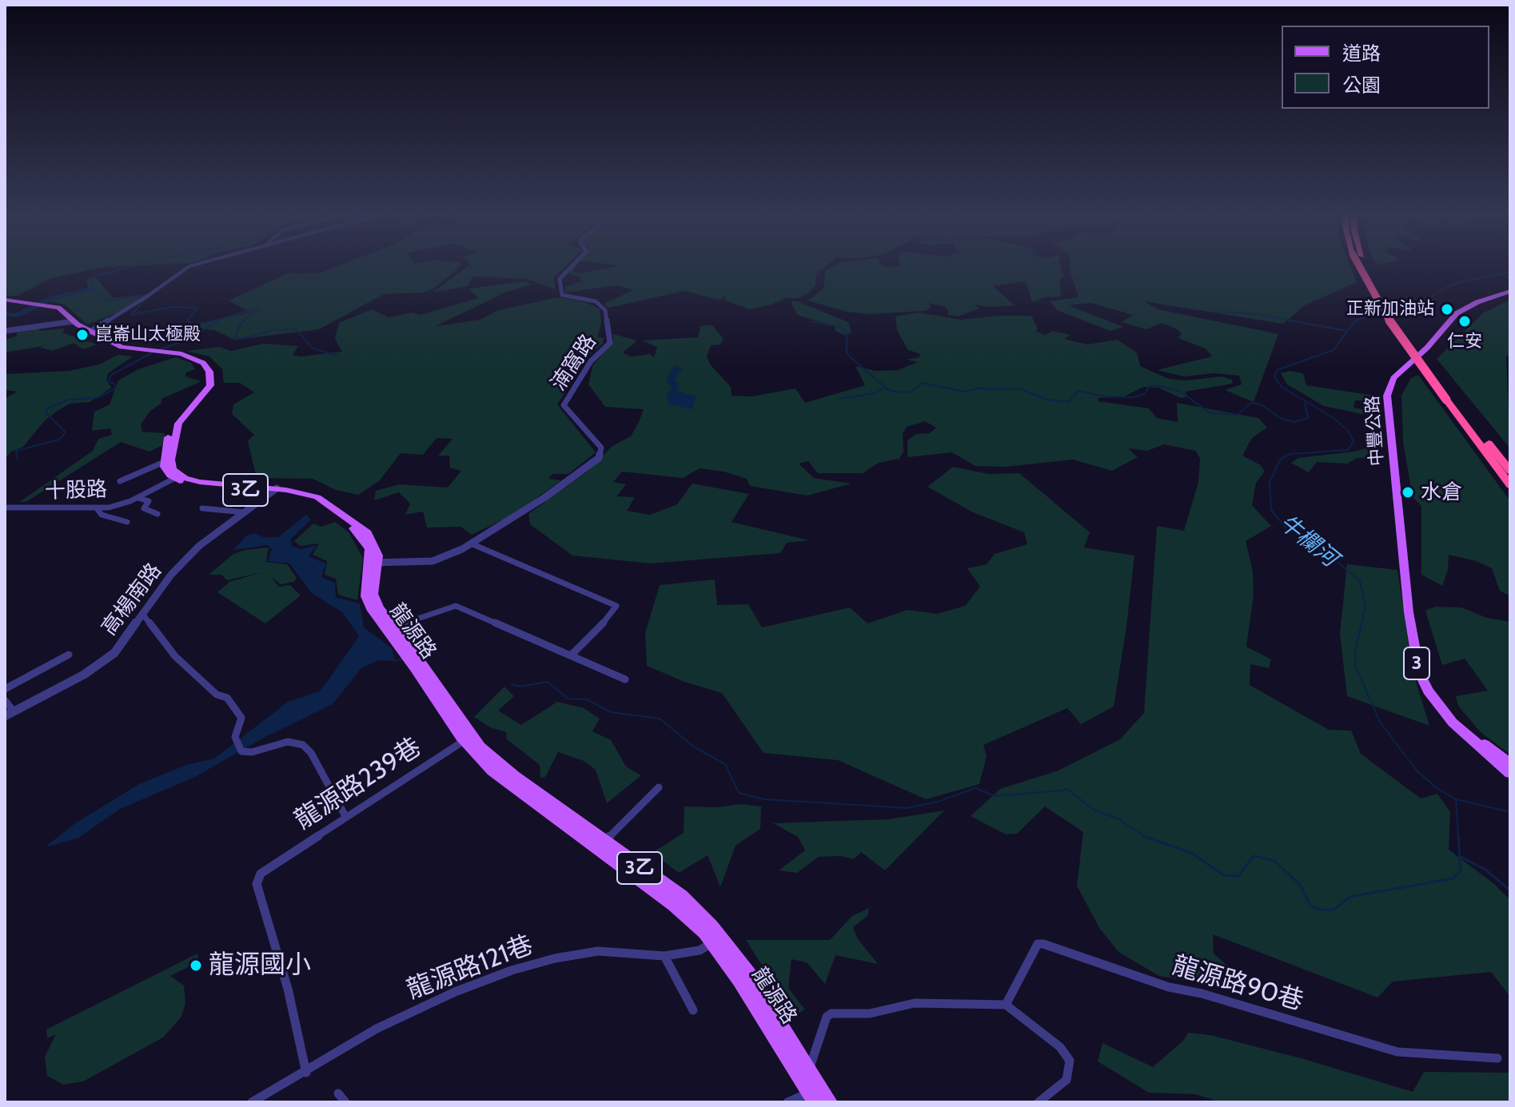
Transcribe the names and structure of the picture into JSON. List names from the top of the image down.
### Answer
{
  "streets": {
    "main road": [
      "中豐公路",
      "3乙",
      "龍源路",
      "3"
    ],
    "street": [
      "湳窩路",
      "十股路",
      "高楊南路",
      "龍源路239巷",
      "龍源路121巷",
      "龍源路90巷"
    ]
  },
  "crossings": [
    ["湳窩路", "3乙"],
    ["湳窩路", "龍源路"],
    ["中豐公路", "3"],
    ["3乙", "十股路"],
    ["3乙", "高楊南路"],
    ["3乙", "龍源路"],
    ["3乙", "龍源路239巷"],
    ["3乙", "龍源路121巷"],
    ["龍源路", "龍源路239巷"],
    ["龍源路", "龍源路121巷"],
    ["龍源路239巷", "龍源路121巷"]
  ],
  "water": ["牛欄河"],
  "places": [
    "正新加油站",
    "仁安",
    "崑崙山太極殿",
    "水倉",
    "龍源國小"
  ],
  "legend": ["道路", "公園"]
}
